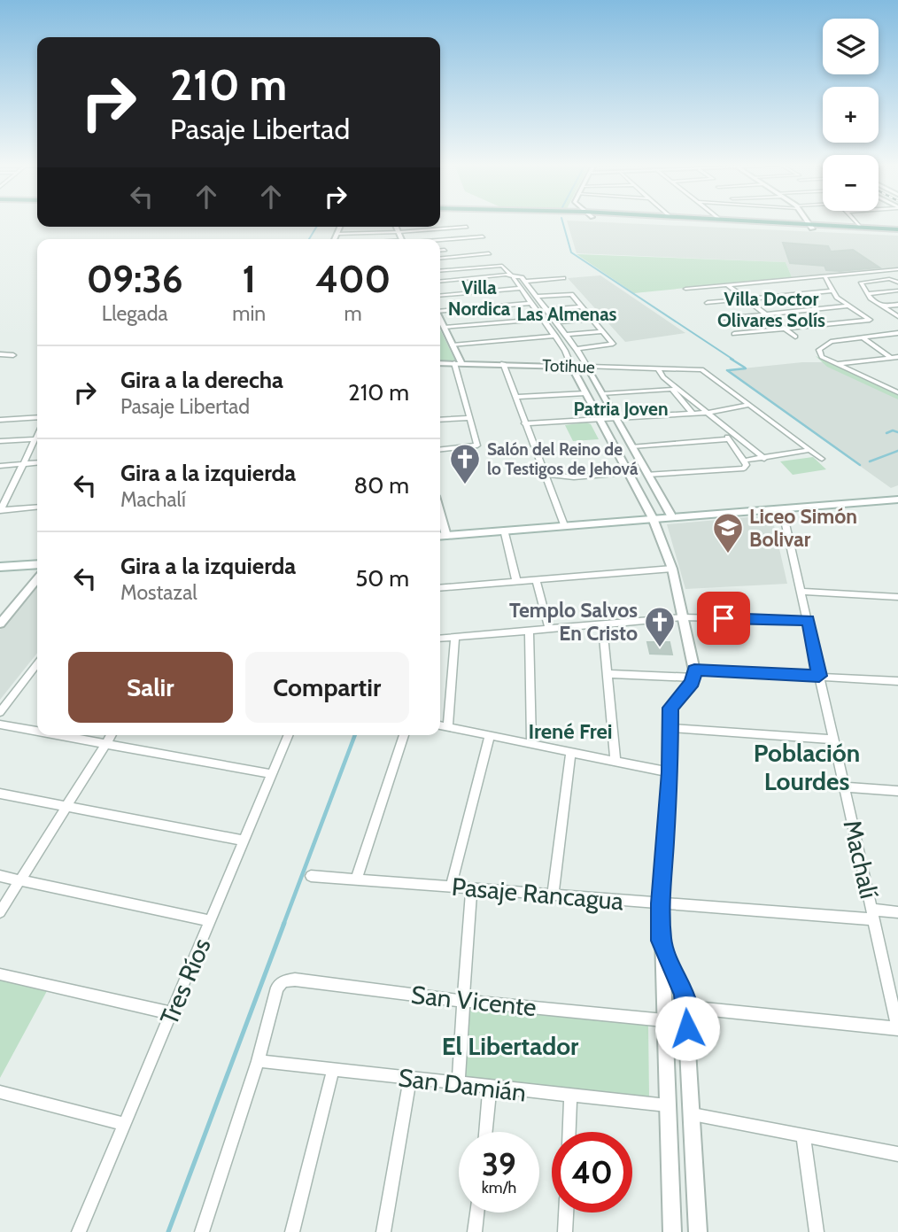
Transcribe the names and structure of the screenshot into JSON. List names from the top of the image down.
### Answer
{
  "streets": {
    "street": [
      "Totihue",
      "Machalí",
      "Pasaje Rancagua",
      "Tres Ríos",
      "San Vicente",
      "San Damián"
    ]
  },
  "crossings": [
    ["Machalí", "Pasaje Rancagua"],
    ["San Vicente", "San Damián"]
  ],
  "districts": [
    "Villa Nordica",
    "Villa Doctor Olivares Solís",
    "Las Almenas",
    "Patria Joven",
    "Irené Frei",
    "Población Lourdes",
    "El Libertador"
  ],
  "places": {
    "church": ["Salón del Reino de lo Testigos de Jehová", "Templo Salvos En Cristo"],
    "school or university": ["Liceo Simón Bolivar"]
  },
  "page": {
    "map_buttons": ["+", "−"],
    "turn": ["210 m", "Pasaje Libertad"],
    "eta": [
      "09:36",
      "Llegada",
      "1",
      "min",
      "400",
      "m"
    ],
    "list": [
      {
        "name": "Gira a la derecha",
        "note": "Pasaje Libertad",
        "value": "210 m"
      },
      {
        "name": "Gira a la izquierda",
        "note": "Machalí",
        "value": "80 m"
      },
      {
        "name": "Gira a la izquierda",
        "note": "Mostazal",
        "value": "50 m"
      }
    ],
    "buttons": ["Salir", "Compartir"],
    "speed": "39 km/h",
    "limit": "40"
  }
}
